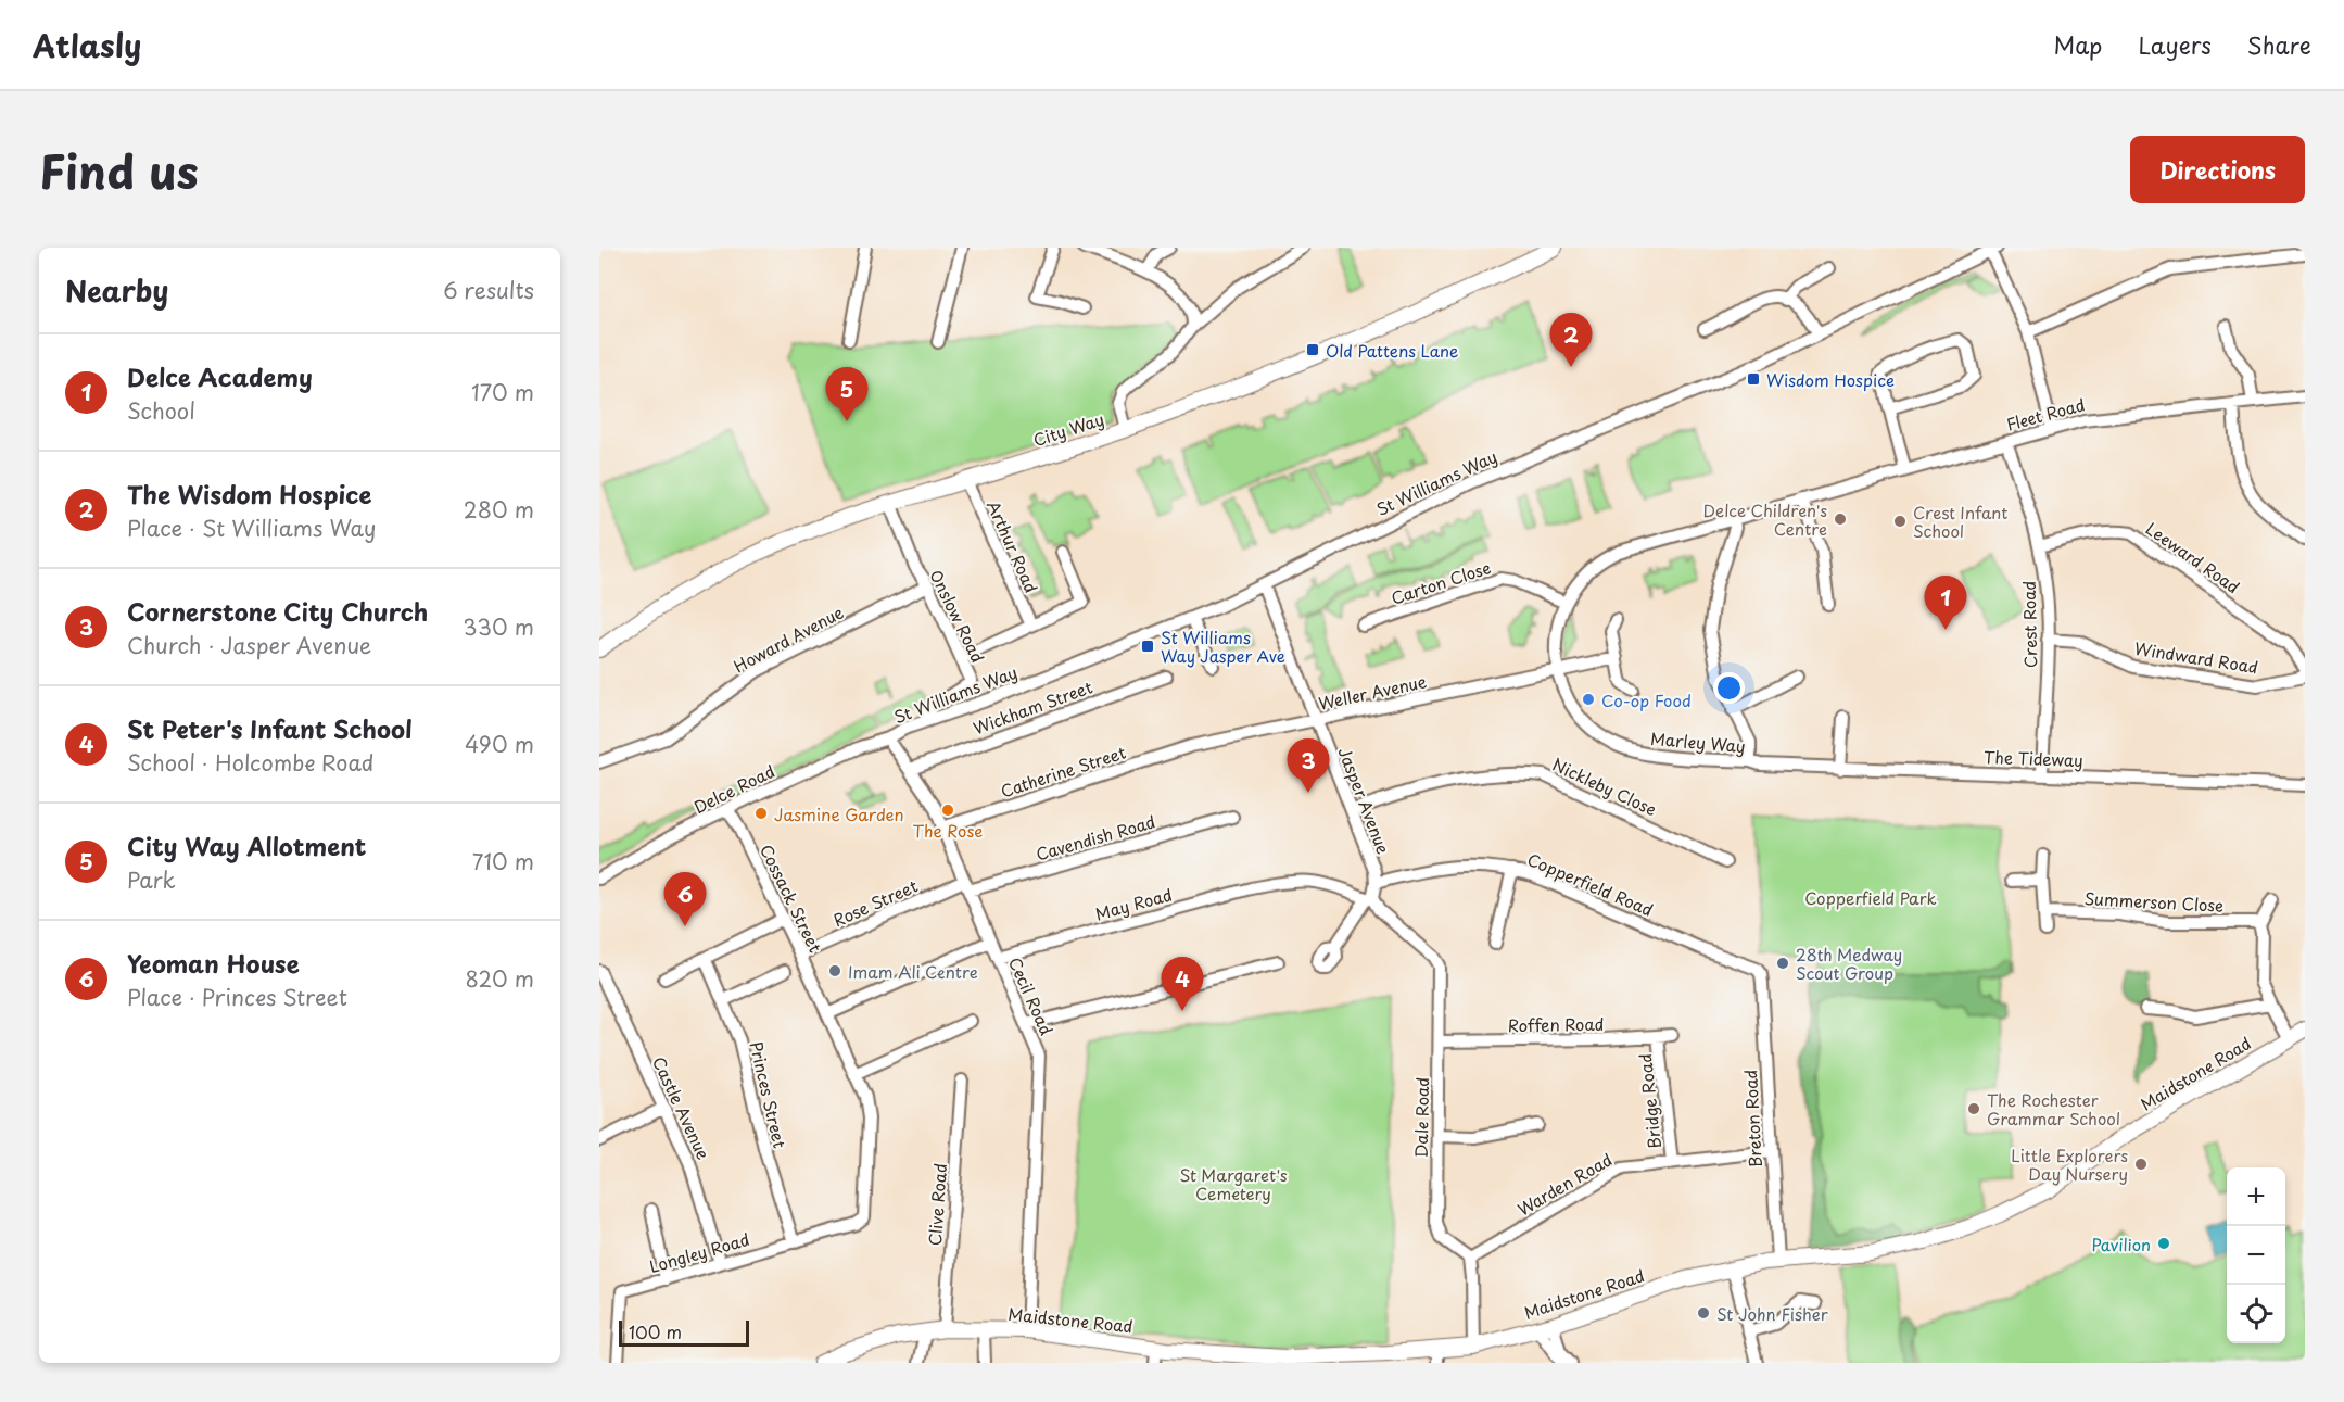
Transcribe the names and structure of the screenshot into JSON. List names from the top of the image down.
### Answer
{
  "streets": {
    "main road": ["City Way", "Maidstone Road"],
    "street": [
      "Fleet Road",
      "St Williams Way",
      "Arthur Road",
      "Leeward Road",
      "Carton Close",
      "Onslow Road",
      "Crest Road",
      "Howard Avenue",
      "Windward Road",
      "Weller Avenue",
      "Wickham Street",
      "Marley Way",
      "The Tideway",
      "Catherine Street",
      "Nickleby Close",
      "Delce Road",
      "Jasper Avenue",
      "Cavendish Road",
      "Copperfield Road",
      "Cossack Street",
      "Summerson Close",
      "Rose Street",
      "May Road",
      "Cecil Road",
      "Roffen Road",
      "Princes Street",
      "Bridge Road",
      "Castle Avenue",
      "Dale Road",
      "Breton Road",
      "Warden Road",
      "Clive Road",
      "Longley Road"
    ]
  },
  "crossings": [
    ["Fleet Road", "Crest Road"],
    ["Fleet Road", "Marley Way"],
    ["City Way", "Arthur Road"],
    ["City Way", "Onslow Road"],
    ["St Williams Way", "Onslow Road"],
    ["St Williams Way", "Delce Road"],
    ["St Williams Way", "Jasper Avenue"],
    ["St Williams Way", "Cecil Road"],
    ["Leeward Road", "Crest Road"],
    ["Carton Close", "Marley Way"],
    ["Onslow Road", "Howard Avenue"],
    ["Crest Road", "Windward Road"],
    ["Crest Road", "The Tideway"],
    ["Weller Avenue", "Marley Way"],
    ["Weller Avenue", "Catherine Street"],
    ["Weller Avenue", "Jasper Avenue"],
    ["Wickham Street", "Cecil Road"],
    ["Marley Way", "The Tideway"],
    ["Catherine Street", "Cecil Road"],
    ["Nickleby Close", "Jasper Avenue"],
    ["Delce Road", "Cossack Street"],
    ["Delce Road", "Cecil Road"],
    ["Jasper Avenue", "Copperfield Road"],
    ["Cavendish Road", "Rose Street"],
    ["Cavendish Road", "Cecil Road"],
    ["Copperfield Road", "Breton Road"],
    ["Cossack Street", "Rose Street"],
    ["Cossack Street", "Longley Road"],
    ["Rose Street", "Cecil Road"],
    ["May Road", "Cecil Road"],
    ["May Road", "Dale Road"],
    ["Cecil Road", "Maidstone Road"],
    ["Roffen Road", "Bridge Road"],
    ["Roffen Road", "Dale Road"],
    ["Maidstone Road", "Breton Road"],
    ["Maidstone Road", "Clive Road"],
    ["Princes Street", "Longley Road"],
    ["Bridge Road", "Warden Road"],
    ["Castle Avenue", "Longley Road"],
    ["Dale Road", "Warden Road"],
    ["Breton Road", "Warden Road"]
  ],
  "parks": ["Copperfield Park", "St Margaret's Cemetery"],
  "places": {
    "transit": ["Old Pattens Lane", "Wisdom Hospice", "St Williams Way Jasper Ave"],
    "other": [
      "Delce Children's Centre",
      "Crest Infant School",
      "Co-op Food",
      "The Rose",
      "Jasmine Garden",
      "28th Medway Scout Group",
      "Imam Ali Centre",
      "The Rochester Grammar School",
      "Little Explorers Day Nursery",
      "Pavilion",
      "St John Fisher"
    ]
  },
  "scale_bar": "100 m",
  "page": {
    "header": "Atlasly",
    "nav": ["Map", "Layers", "Share"],
    "title": "Find us",
    "buttons": "Directions",
    "heading": ["Nearby", "6 results"],
    "pins": [
      "2",
      "5",
      "1",
      "3",
      "6",
      "4"
    ],
    "list": [
      {
        "mark": "1",
        "name": "Delce Academy",
        "note": "School",
        "value": "170 m"
      },
      {
        "mark": "2",
        "name": "The Wisdom Hospice",
        "note": "Place · St Williams Way",
        "value": "280 m"
      },
      {
        "mark": "3",
        "name": "Cornerstone City Church",
        "note": "Church · Jasper Avenue",
        "value": "330 m"
      },
      {
        "mark": "4",
        "name": "St Peter's Infant School",
        "note": "School · Holcombe Road",
        "value": "490 m"
      },
      {
        "mark": "5",
        "name": "City Way Allotment",
        "note": "Park",
        "value": "710 m"
      },
      {
        "mark": "6",
        "name": "Yeoman House",
        "note": "Place · Princes Street",
        "value": "820 m"
      }
    ],
    "map_buttons": ["+", "−"],
    "scale": "100 m"
  }
}
